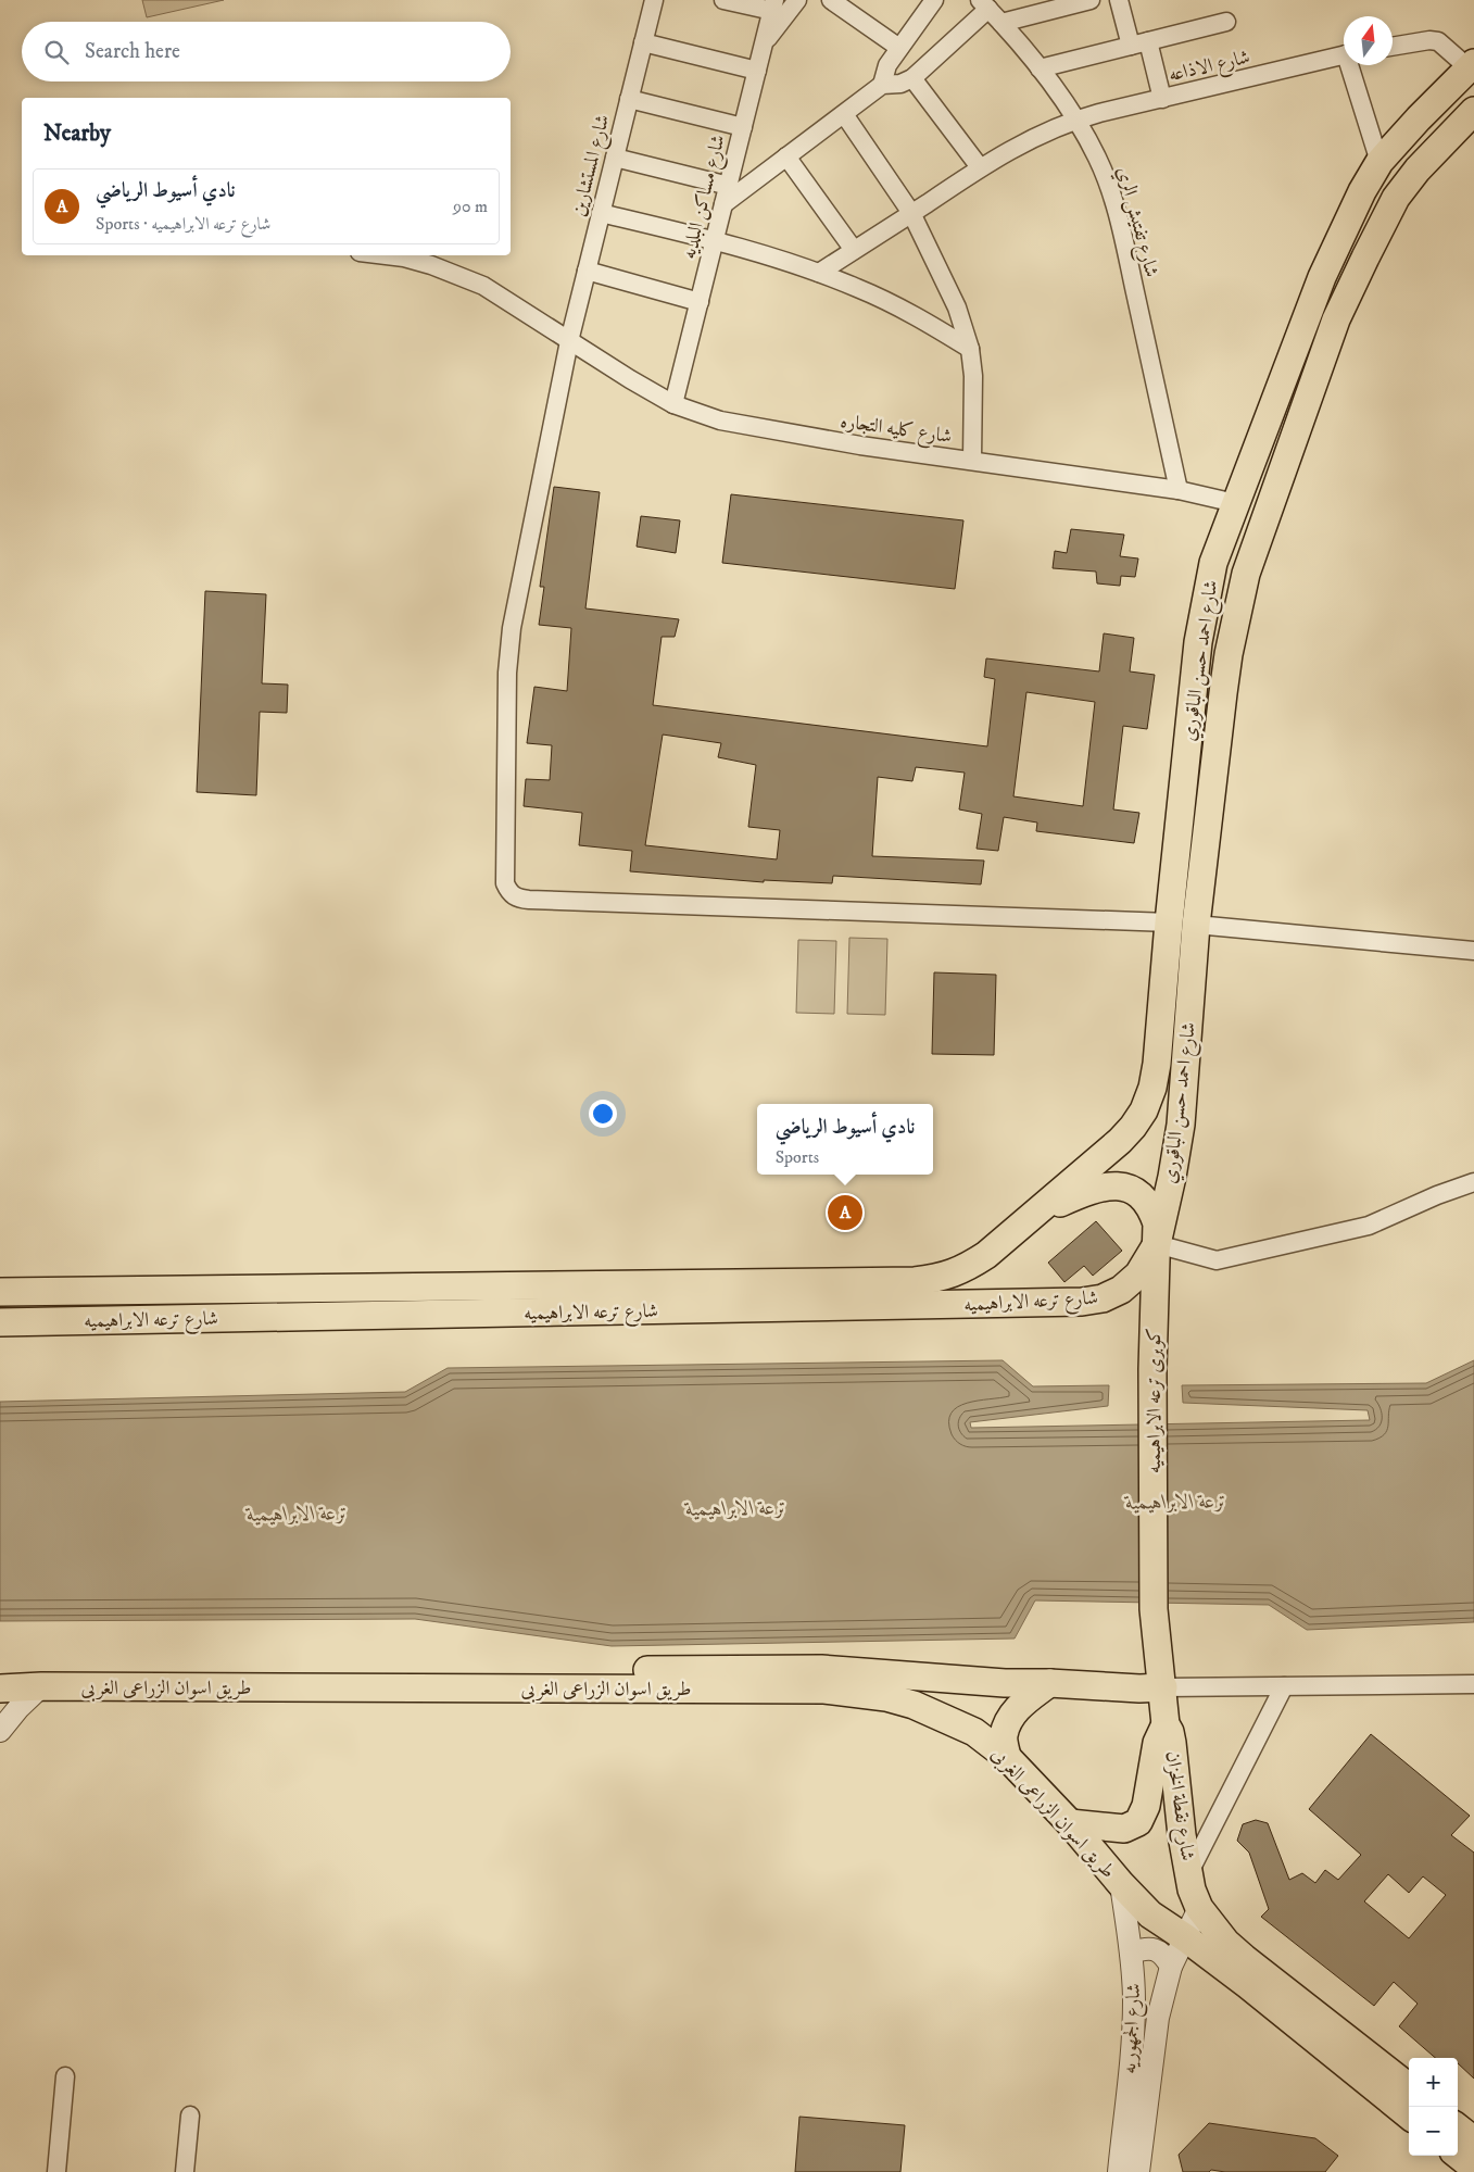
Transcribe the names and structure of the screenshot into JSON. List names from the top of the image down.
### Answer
{
  "streets": {
    "main road": [
      "شارع احمد حسن الباقوري",
      "شارع ترعه الابراهيميه",
      "كوبرى ترعه الابراهيميه",
      "طريق اسوان الزراعى الغربى",
      "شارع نقطة الخزان"
    ],
    "street": [
      "شارع الاذاعه",
      "شارع المستشارين",
      "شارع مساكن البلديه",
      "شارع تفتيش الري",
      "شارع كليه التجاره",
      "شارع الجمهوريه"
    ]
  },
  "crossings": [
    ["شارع الاذاعه", "شارع تفتيش الري"],
    ["شارع المستشارين", "شارع كليه التجاره"],
    ["شارع المستشارين", "شارع احمد حسن الباقوري"],
    ["شارع مساكن البلديه", "شارع كليه التجاره"],
    ["شارع تفتيش الري", "شارع كليه التجاره"],
    ["شارع كليه التجاره", "شارع احمد حسن الباقوري"],
    ["شارع احمد حسن الباقوري", "شارع ترعه الابراهيميه"],
    ["شارع احمد حسن الباقوري", "كوبرى ترعه الابراهيميه"],
    ["شارع ترعه الابراهيميه", "كوبرى ترعه الابراهيميه"],
    ["كوبرى ترعه الابراهيميه", "طريق اسوان الزراعى الغربى"],
    ["كوبرى ترعه الابراهيميه", "شارع نقطة الخزان"],
    ["طريق اسوان الزراعى الغربى", "شارع نقطة الخزان"],
    ["طريق اسوان الزراعى الغربى", "شارع الجمهوريه"],
    ["شارع نقطة الخزان", "شارع الجمهوريه"]
  ],
  "water": ["ترعة الابراهيمية"],
  "north": "top",
  "page": {
    "search": "Search here",
    "heading": "Nearby",
    "list": [
      {
        "mark": "A",
        "name": "نادي أسيوط الرياضي",
        "note": "Sports · شارع ترعه الابراهيميه",
        "value": "90 m"
      }
    ],
    "popup": ["نادي أسيوط الرياضي", "Sports"],
    "pins": "A",
    "map_buttons": ["+", "−"]
  }
}
